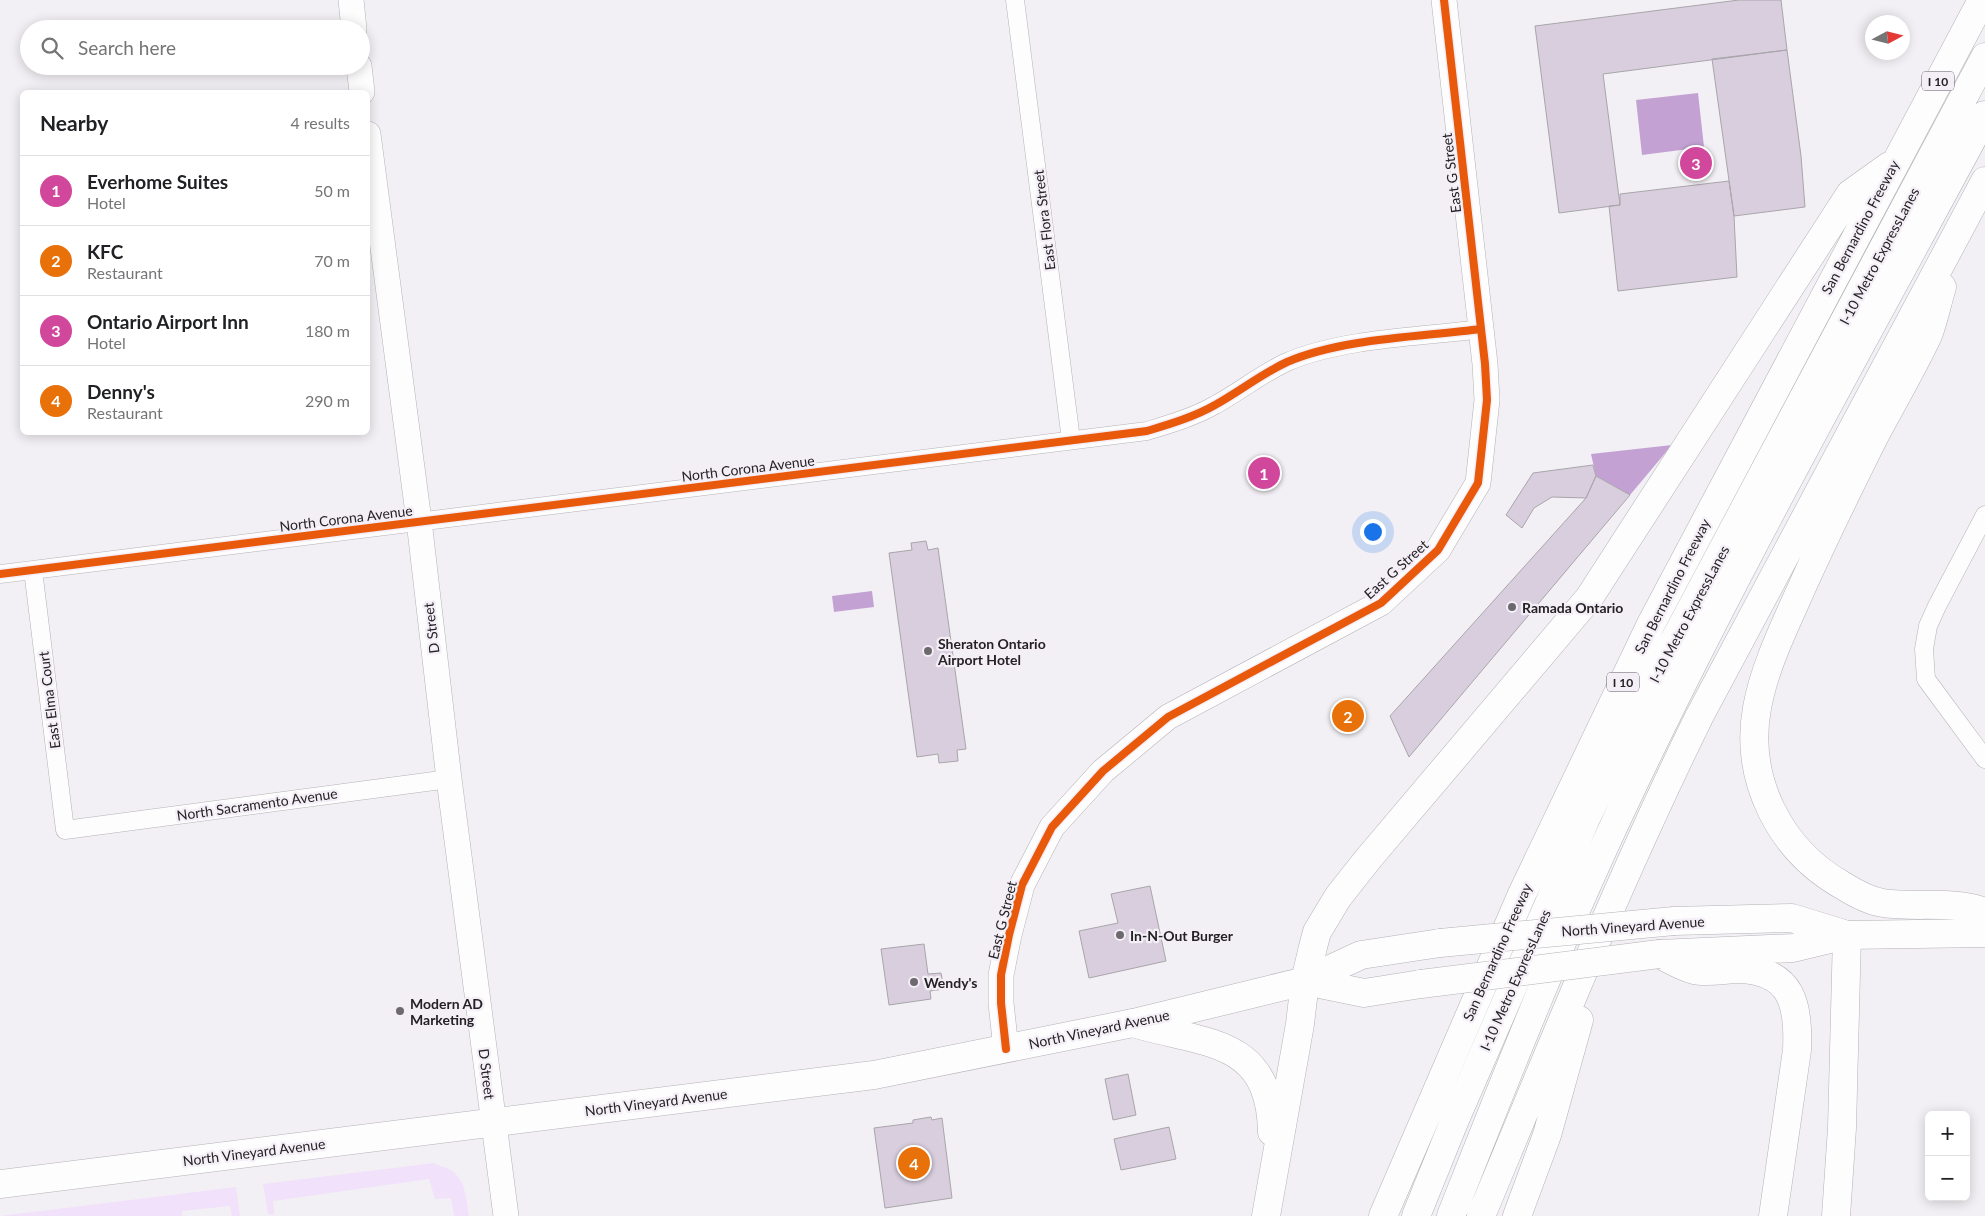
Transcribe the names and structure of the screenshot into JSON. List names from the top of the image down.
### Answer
{
  "streets": {
    "main road": [
      "I 10",
      "San Bernardino Freeway",
      "I-10 Metro ExpressLanes",
      "North Vineyard Avenue"
    ],
    "street": [
      "East G Street",
      "East Flora Street",
      "North Corona Avenue",
      "D Street",
      "East Elma Court",
      "North Sacramento Avenue"
    ]
  },
  "crossings": [
    ["East G Street", "North Corona Avenue"],
    ["East G Street", "North Vineyard Avenue"],
    ["East Flora Street", "North Corona Avenue"],
    ["North Corona Avenue", "D Street"],
    ["North Corona Avenue", "East Elma Court"],
    ["D Street", "North Sacramento Avenue"],
    ["D Street", "North Vineyard Avenue"],
    ["East Elma Court", "North Sacramento Avenue"]
  ],
  "places": [
    "Ramada Ontario",
    "Sheraton Ontario Airport Hotel",
    "In-N-Out Burger",
    "Wendy's",
    "Modern AD Marketing"
  ],
  "north": "right",
  "page": {
    "search": "Search here",
    "heading": ["Nearby", "4 results"],
    "pins": [
      "3",
      "1",
      "2",
      "4"
    ],
    "list": [
      {
        "mark": "1",
        "name": "Everhome Suites",
        "note": "Hotel",
        "value": "50 m"
      },
      {
        "mark": "2",
        "name": "KFC",
        "note": "Restaurant",
        "value": "70 m"
      },
      {
        "mark": "3",
        "name": "Ontario Airport Inn",
        "note": "Hotel",
        "value": "180 m"
      },
      {
        "mark": "4",
        "name": "Denny's",
        "note": "Restaurant",
        "value": "290 m"
      }
    ],
    "map_buttons": ["+", "−"]
  }
}
